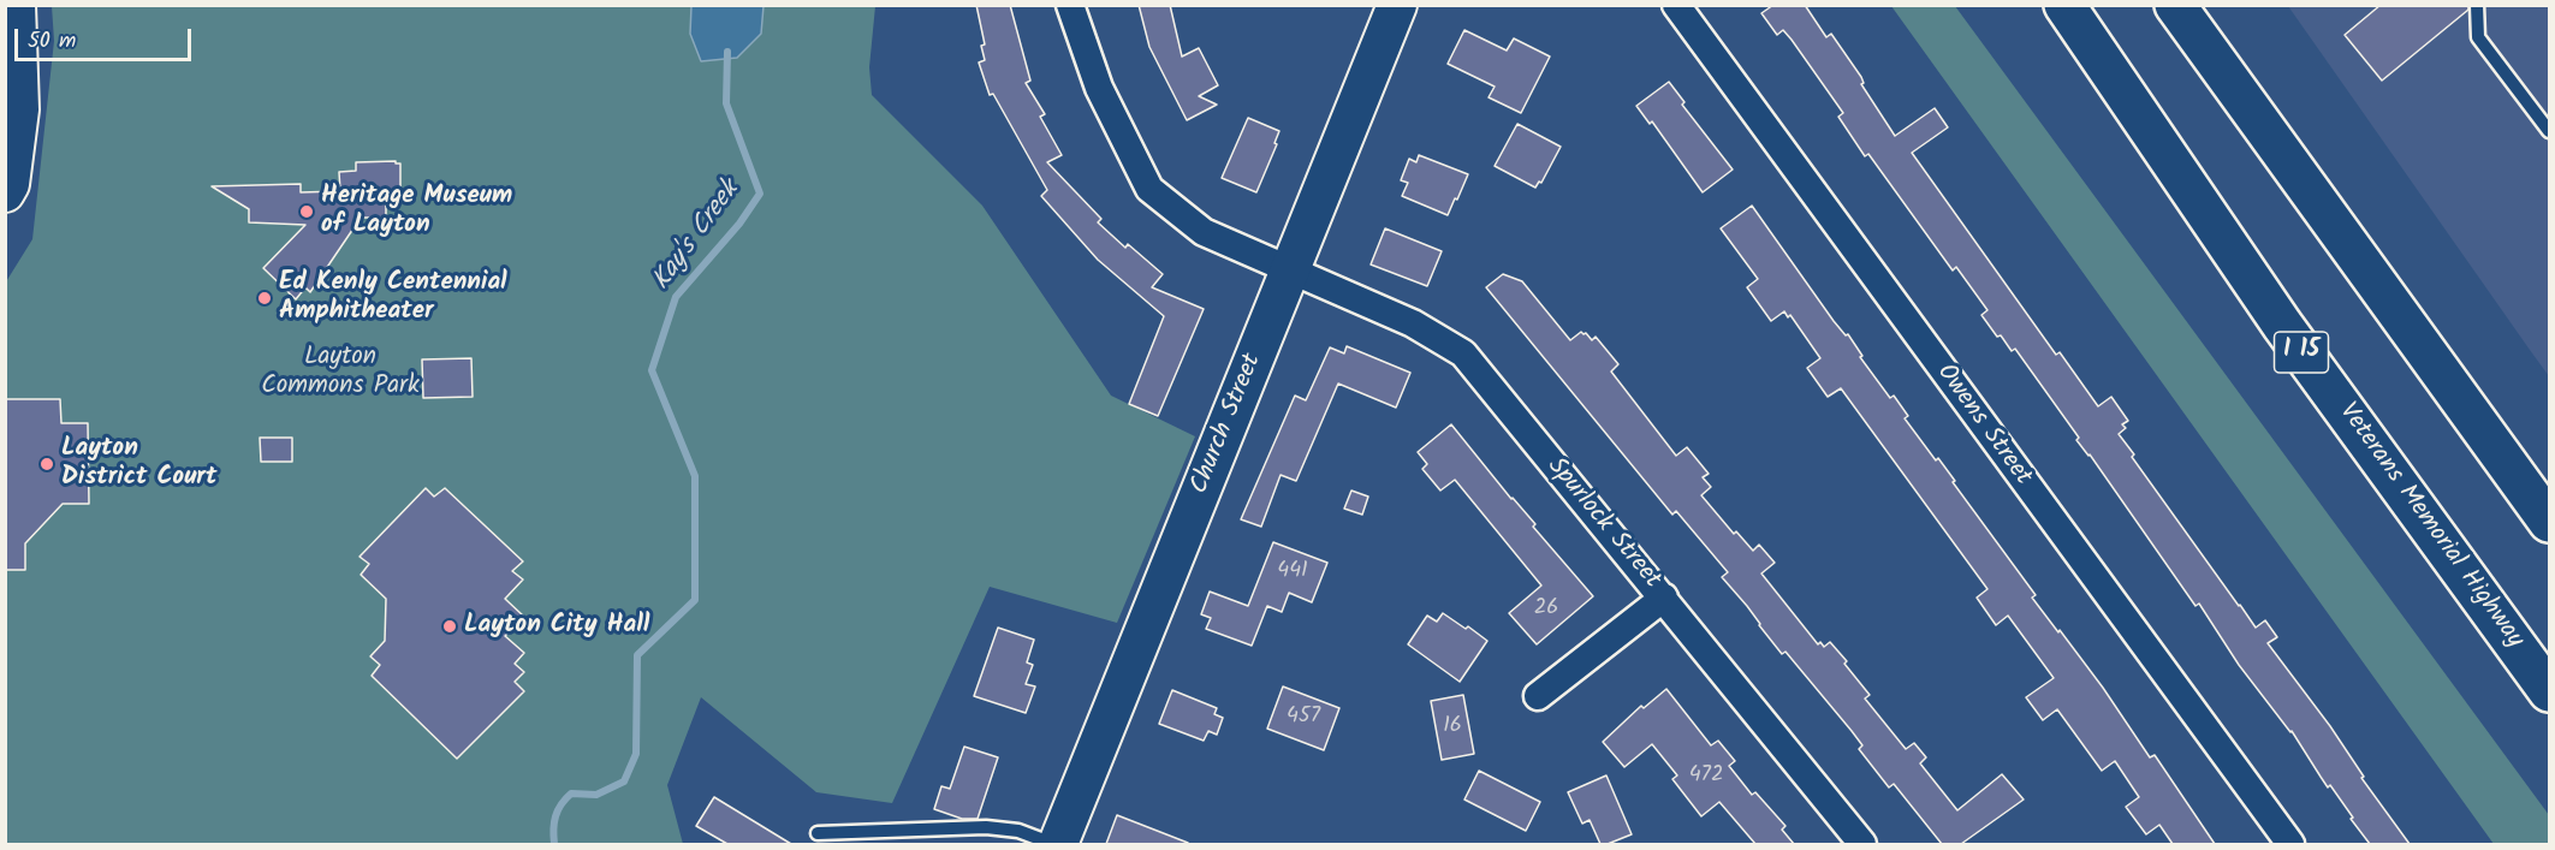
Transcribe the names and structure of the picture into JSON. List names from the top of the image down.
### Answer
{
  "streets": {
    "highway": ["I 15", "Veterans Memorial Highway"],
    "street": ["Church Street", "Owens Street", "Spurlock Street"]
  },
  "crossings": [
    ["Church Street", "Spurlock Street"]
  ],
  "water": ["Kay's Creek"],
  "parks": ["Layton Commons Park"],
  "places": [
    "Heritage Museum of Layton",
    "Ed Kenly Centennial Amphitheater",
    "Layton District Court",
    "Layton City Hall"
  ],
  "house_numbers": [
    "441",
    "26",
    "457",
    "16",
    "472"
  ],
  "scale_bar": "50 m"
}
